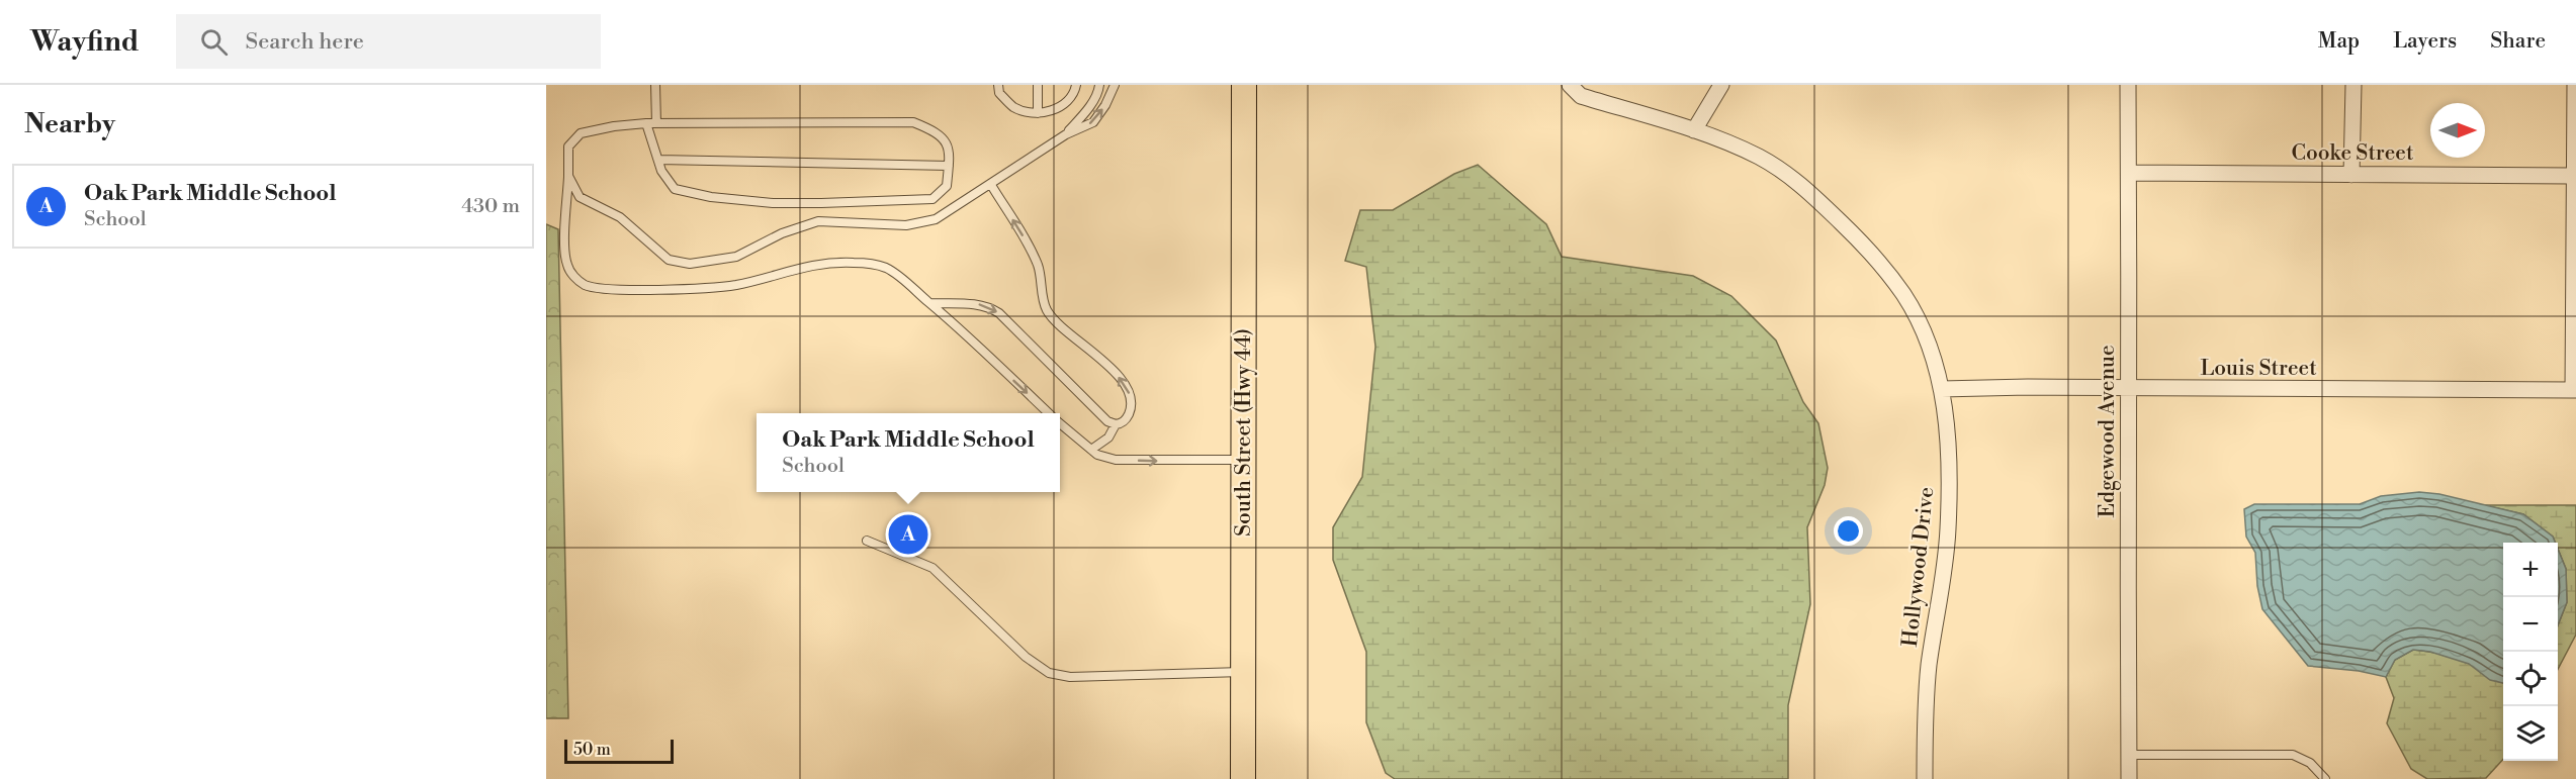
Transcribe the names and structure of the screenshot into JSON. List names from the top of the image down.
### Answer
{
  "streets": {
    "main road": ["South Street (Hwy 44)"],
    "street": [
      "Cooke Street",
      "Louis Street",
      "Edgewood Avenue",
      "Hollywood Drive"
    ]
  },
  "crossings": [
    ["Cooke Street", "Edgewood Avenue"],
    ["Louis Street", "Edgewood Avenue"],
    ["Louis Street", "Hollywood Drive"]
  ],
  "scale_bar": "50 m",
  "north": "right",
  "page": {
    "header": "Wayfind",
    "search": "Search here",
    "nav": ["Map", "Layers", "Share"],
    "heading": "Nearby",
    "list": [
      {
        "mark": "A",
        "name": "Oak Park Middle School",
        "note": "School",
        "value": "430 m"
      }
    ],
    "popup": ["Oak Park Middle School", "School"],
    "pins": "A",
    "map_buttons": ["+", "−"],
    "scale": "50 m"
  }
}
